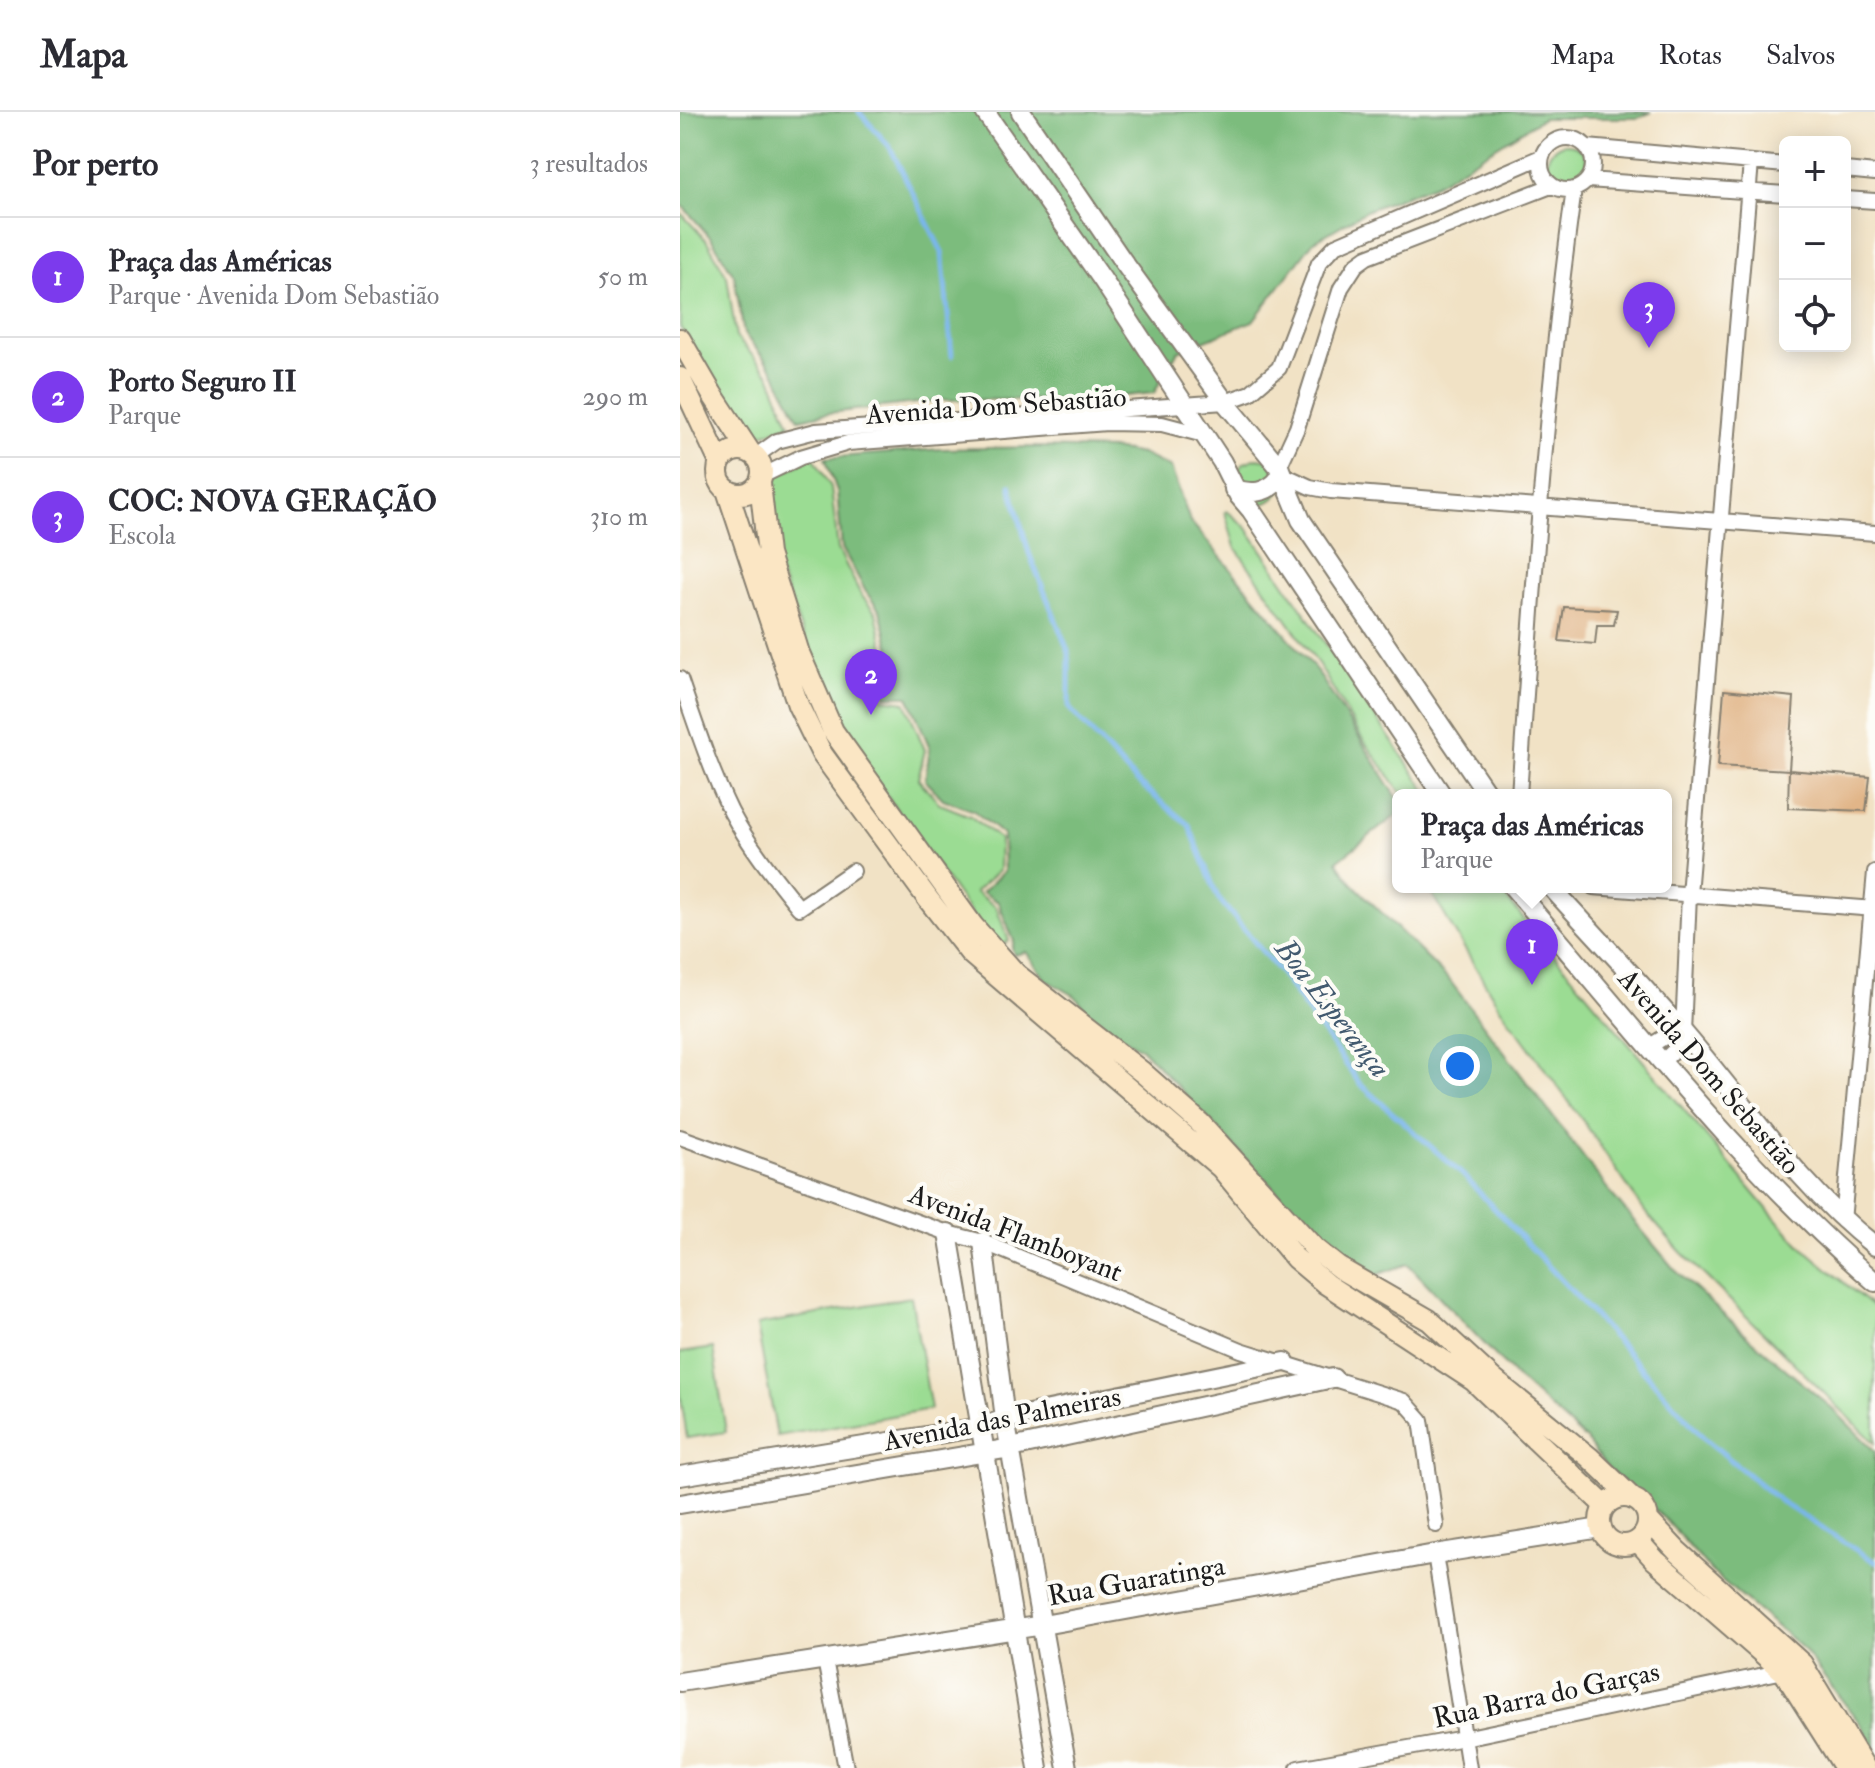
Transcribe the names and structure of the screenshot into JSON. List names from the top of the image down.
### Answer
{
  "streets": {
    "street": [
      "Avenida Dom Sebastião",
      "Avenida Flamboyant",
      "Avenida das Palmeiras",
      "Rua Guaratinga",
      "Rua Barra do Garças"
    ]
  },
  "crossings": [
    ["Avenida Flamboyant", "Avenida das Palmeiras"]
  ],
  "water": ["Boa Esperança"],
  "page": {
    "header": "Mapa",
    "nav": ["Mapa", "Rotas", "Salvos"],
    "heading": ["Por perto", "3 resultados"],
    "map_buttons": ["+", "−"],
    "list": [
      {
        "mark": "1",
        "name": "Praça das Américas",
        "note": "Parque · Avenida Dom Sebastião",
        "value": "50 m"
      },
      {
        "mark": "2",
        "name": "Porto Seguro II",
        "note": "Parque",
        "value": "290 m"
      },
      {
        "mark": "3",
        "name": "COC: NOVA GERAÇÃO",
        "note": "Escola",
        "value": "310 m"
      }
    ],
    "pins": ["3", "2", "1"],
    "popup": ["Praça das Américas", "Parque"]
  }
}
